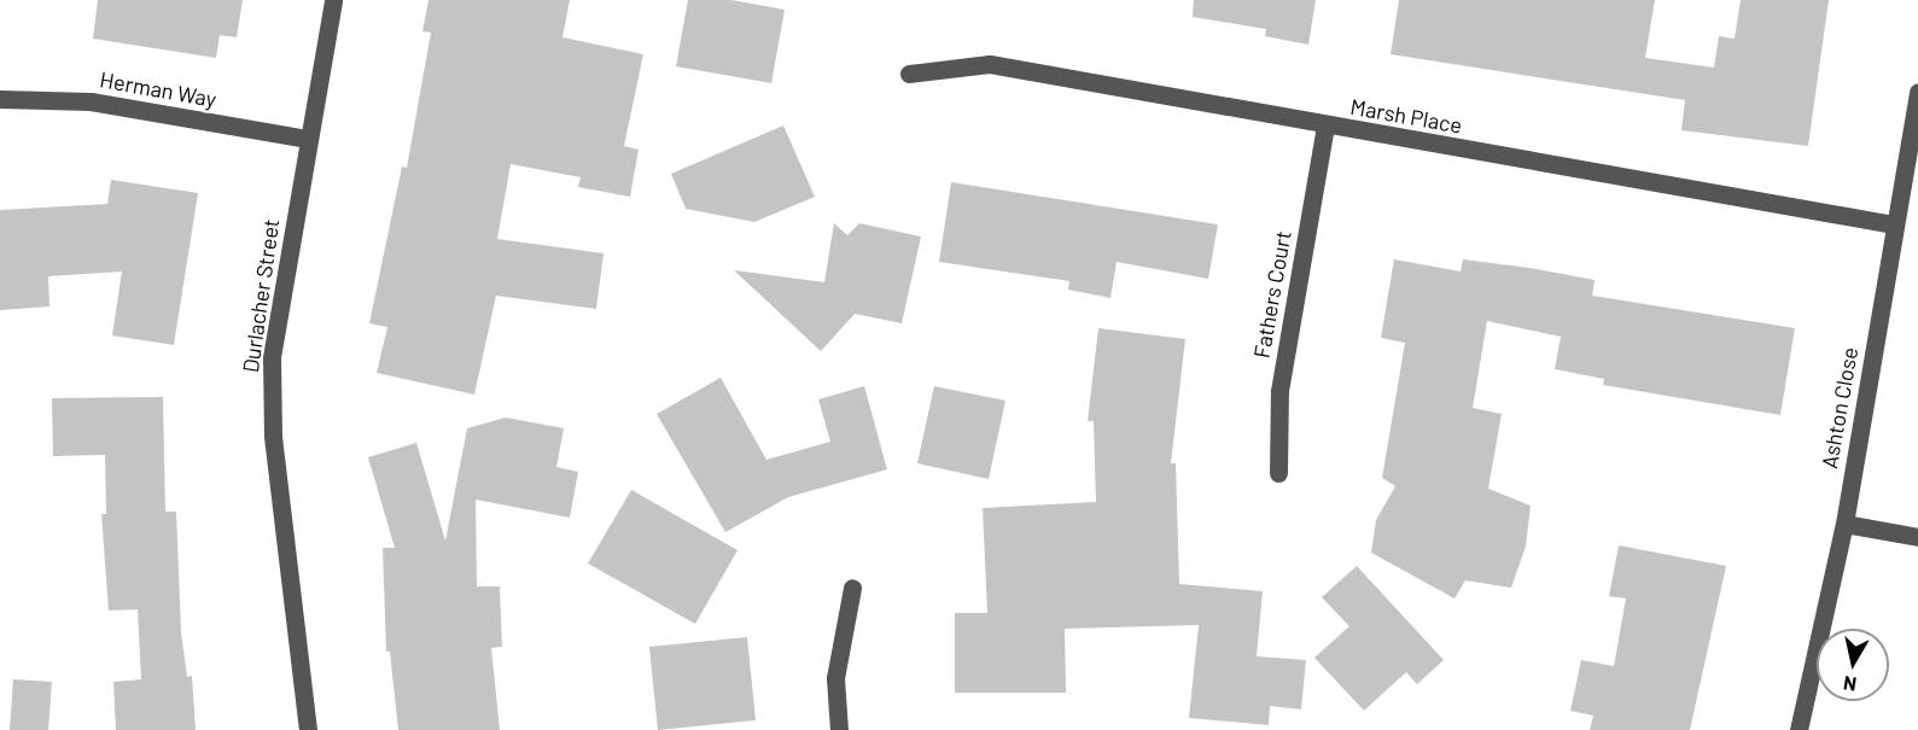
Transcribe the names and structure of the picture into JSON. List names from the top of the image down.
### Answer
{
  "streets": {
    "street": [
      "Herman Way",
      "Marsh Place",
      "Fathers Court",
      "Durlacher Street",
      "Ashton Close"
    ]
  },
  "crossings": [
    ["Herman Way", "Durlacher Street"],
    ["Marsh Place", "Fathers Court"],
    ["Marsh Place", "Ashton Close"]
  ],
  "north": "bottom"
}
